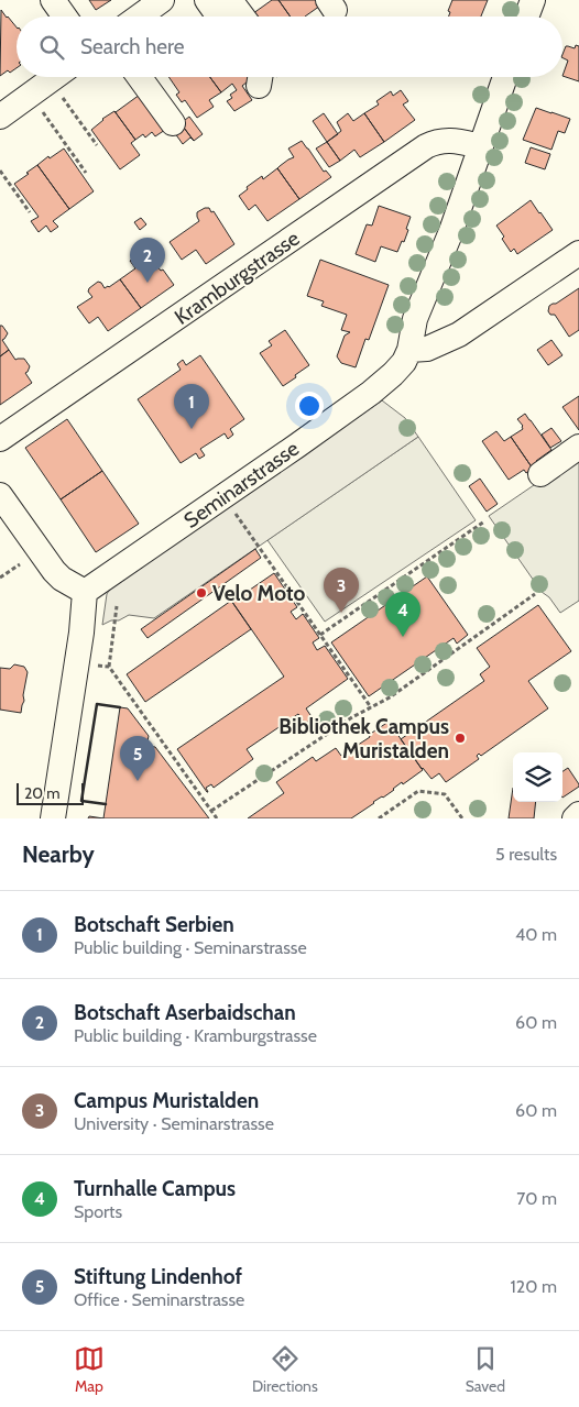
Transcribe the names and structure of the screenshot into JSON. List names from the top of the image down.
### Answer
{
  "streets": {
    "street": ["Kramburgstrasse", "Seminarstrasse"]
  },
  "crossings": [
    ["Kramburgstrasse", "Seminarstrasse"]
  ],
  "places": ["Velo Moto", "Bibliothek Campus Muristalden"],
  "scale_bar": "20 m",
  "page": {
    "search": "Search here",
    "pins": [
      "2",
      "1",
      "3",
      "4",
      "5"
    ],
    "scale": "20 m",
    "heading": ["Nearby", "5 results"],
    "list": [
      {
        "mark": "1",
        "name": "Botschaft Serbien",
        "note": "Public building · Seminarstrasse",
        "value": "40 m"
      },
      {
        "mark": "2",
        "name": "Botschaft Aserbaidschan",
        "note": "Public building · Kramburgstrasse",
        "value": "60 m"
      },
      {
        "mark": "3",
        "name": "Campus Muristalden",
        "note": "University · Seminarstrasse",
        "value": "60 m"
      },
      {
        "mark": "4",
        "name": "Turnhalle Campus",
        "note": "Sports",
        "value": "70 m"
      },
      {
        "mark": "5",
        "name": "Stiftung Lindenhof",
        "note": "Office · Seminarstrasse",
        "value": "120 m"
      }
    ],
    "nav": ["Map", "Directions", "Saved"]
  }
}
